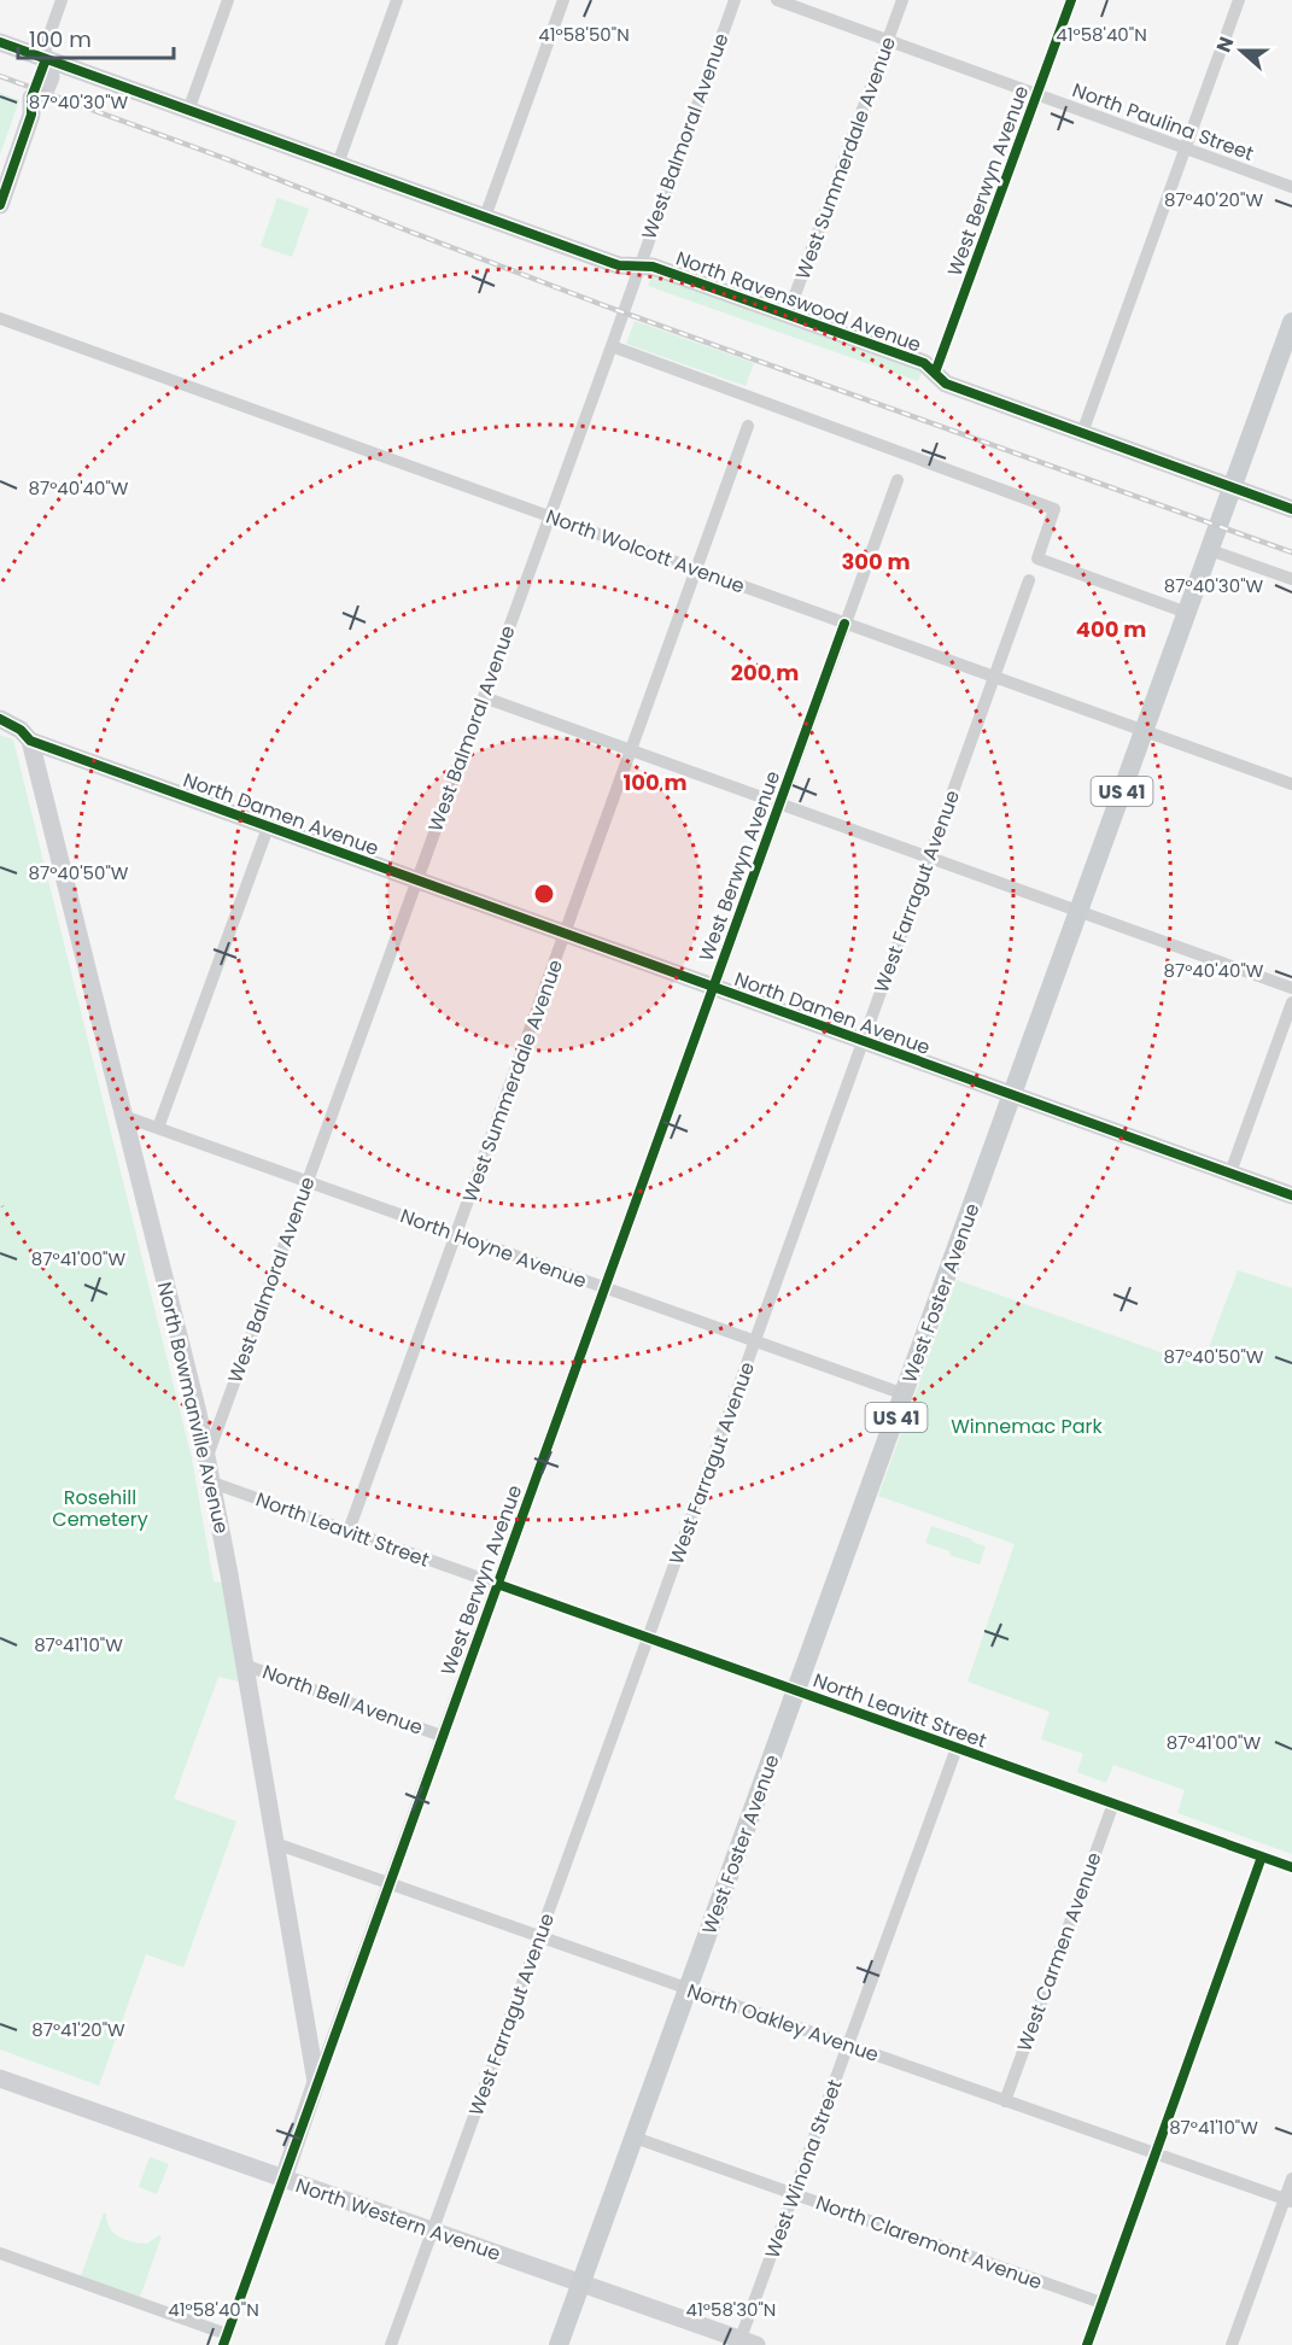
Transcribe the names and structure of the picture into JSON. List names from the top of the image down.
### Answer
{
  "streets": {
    "main road": ["US 41", "West Foster Avenue"],
    "street": [
      "North Paulina Street",
      "West Balmoral Avenue",
      "West Summerdale Avenue",
      "West Berwyn Avenue",
      "North Ravenswood Avenue",
      "North Wolcott Avenue",
      "North Damen Avenue",
      "West Farragut Avenue",
      "North Hoyne Avenue",
      "North Bowmanville Avenue",
      "North Leavitt Street",
      "North Bell Avenue",
      "West Carmen Avenue",
      "North Oakley Avenue",
      "West Winona Street",
      "North Western Avenue",
      "North Claremont Avenue"
    ]
  },
  "crossings": [
    ["North Paulina Street", "West Summerdale Avenue"],
    ["North Paulina Street", "West Berwyn Avenue"],
    ["West Balmoral Avenue", "North Ravenswood Avenue"],
    ["West Balmoral Avenue", "North Wolcott Avenue"],
    ["West Balmoral Avenue", "North Damen Avenue"],
    ["West Balmoral Avenue", "North Hoyne Avenue"],
    ["West Balmoral Avenue", "North Bowmanville Avenue"],
    ["West Summerdale Avenue", "North Ravenswood Avenue"],
    ["West Summerdale Avenue", "North Wolcott Avenue"],
    ["West Summerdale Avenue", "North Damen Avenue"],
    ["West Summerdale Avenue", "North Hoyne Avenue"],
    ["West Summerdale Avenue", "North Leavitt Street"],
    ["West Berwyn Avenue", "North Ravenswood Avenue"],
    ["West Berwyn Avenue", "North Wolcott Avenue"],
    ["West Berwyn Avenue", "North Damen Avenue"],
    ["West Berwyn Avenue", "North Hoyne Avenue"],
    ["West Berwyn Avenue", "North Bowmanville Avenue"],
    ["West Berwyn Avenue", "North Leavitt Street"],
    ["West Berwyn Avenue", "North Bell Avenue"],
    ["West Berwyn Avenue", "North Oakley Avenue"],
    ["West Berwyn Avenue", "North Western Avenue"],
    ["North Ravenswood Avenue", "West Foster Avenue"],
    ["North Wolcott Avenue", "West Farragut Avenue"],
    ["North Wolcott Avenue", "West Foster Avenue"],
    ["North Damen Avenue", "West Farragut Avenue"],
    ["North Damen Avenue", "West Foster Avenue"],
    ["North Damen Avenue", "North Bowmanville Avenue"],
    ["West Farragut Avenue", "North Hoyne Avenue"],
    ["West Farragut Avenue", "North Leavitt Street"],
    ["West Farragut Avenue", "North Oakley Avenue"],
    ["West Farragut Avenue", "North Western Avenue"],
    ["North Hoyne Avenue", "West Foster Avenue"],
    ["North Hoyne Avenue", "North Bowmanville Avenue"],
    ["West Foster Avenue", "North Leavitt Street"],
    ["West Foster Avenue", "North Oakley Avenue"],
    ["West Foster Avenue", "North Western Avenue"],
    ["West Foster Avenue", "North Claremont Avenue"],
    ["North Bowmanville Avenue", "North Leavitt Street"],
    ["North Bowmanville Avenue", "North Bell Avenue"],
    ["North Bowmanville Avenue", "North Oakley Avenue"],
    ["North Leavitt Street", "West Carmen Avenue"],
    ["North Leavitt Street", "West Winona Street"],
    ["West Carmen Avenue", "North Oakley Avenue"],
    ["North Oakley Avenue", "West Winona Street"],
    ["West Winona Street", "North Western Avenue"],
    ["West Winona Street", "North Claremont Avenue"]
  ],
  "parks": ["Winnemac Park", "Rosehill Cemetery"],
  "scale_bar": "100 m",
  "north": "left",
  "coordinates": [
    "41°58'50\"N",
    "41°58'40\"N",
    "87°40'30\"W",
    "87°40'20\"W",
    "87°40'40\"W",
    "87°40'50\"W",
    "87°41'00\"W",
    "87°41'10\"W",
    "87°41'20\"W",
    "41°58'30\"N"
  ],
  "rings": [
    "300 m",
    "400 m",
    "200 m",
    "100 m"
  ]
}
